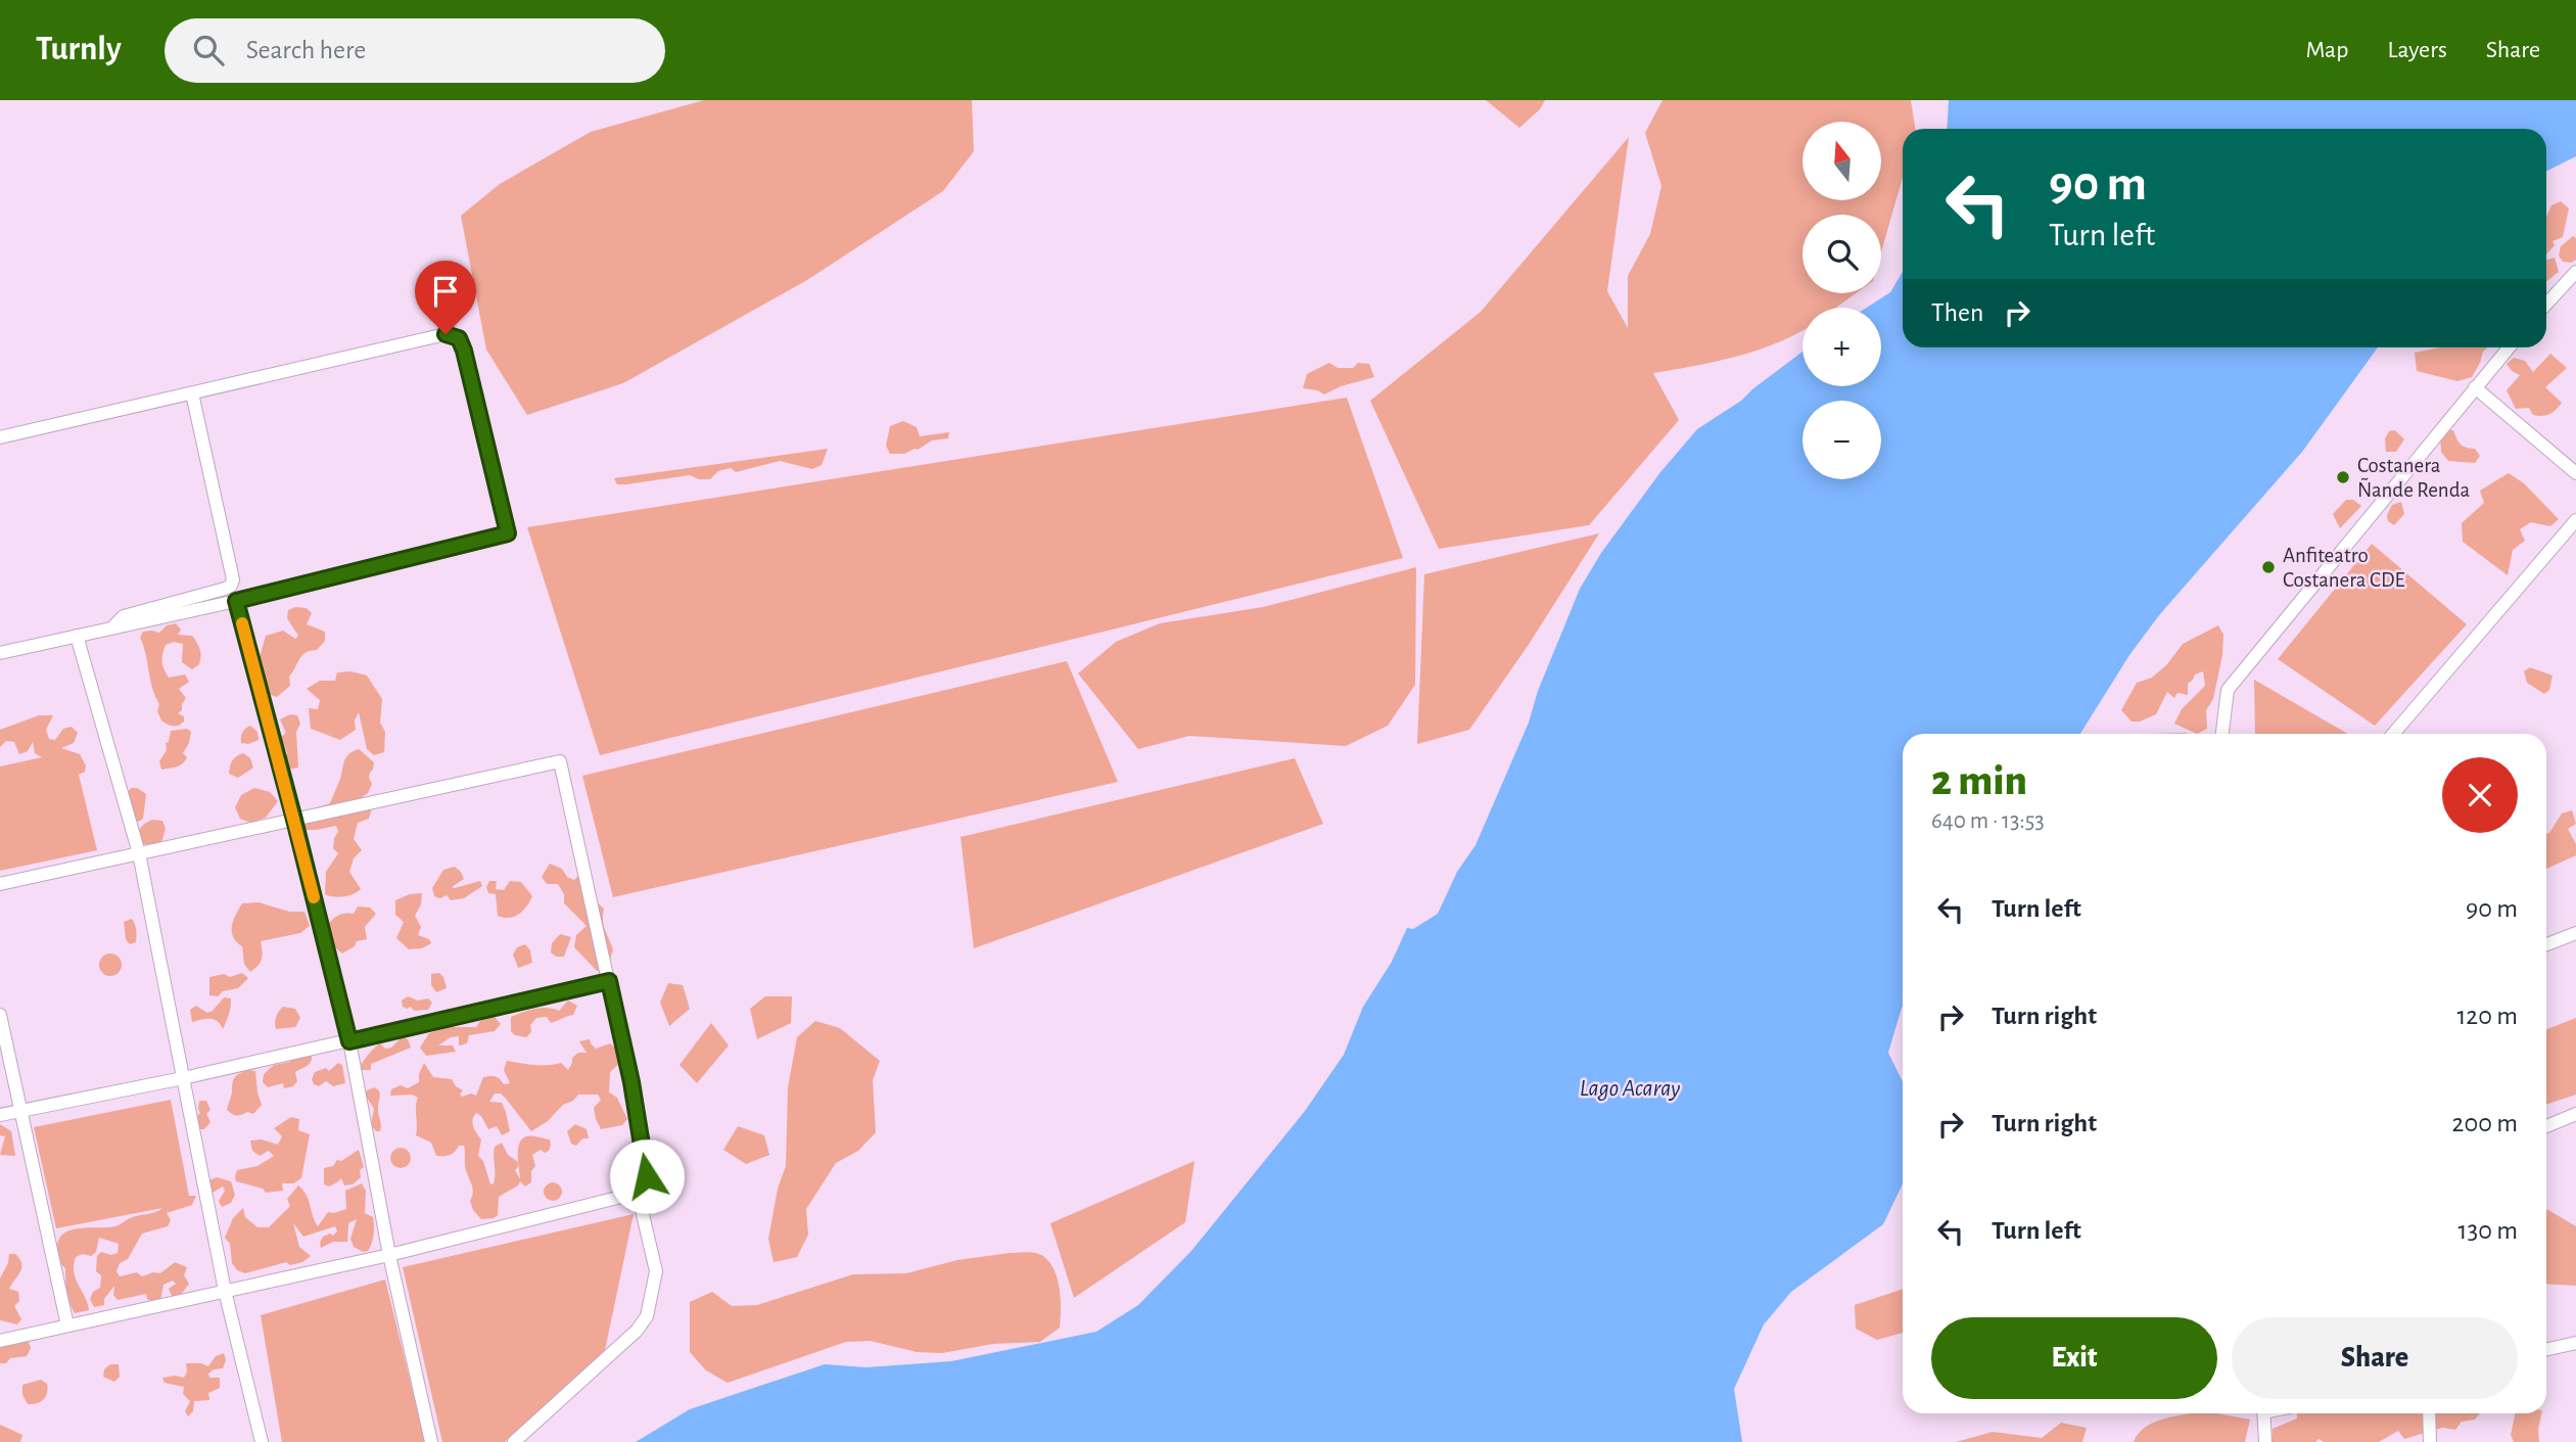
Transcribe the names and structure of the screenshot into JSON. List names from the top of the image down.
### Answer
{
  "water": ["Lago Acaray"],
  "places": ["Costanera Ñande Renda", "Anfiteatro Costanera CDE"],
  "north": "top",
  "page": {
    "header": "Turnly",
    "search": "Search here",
    "nav": ["Map", "Layers", "Share"],
    "map_buttons": ["+", "−"],
    "turn": ["90 m", "Turn left"],
    "then": "Then",
    "heading": ["2 min", "640 m · 13:53"],
    "list": [
      {
        "name": "Turn left",
        "value": "90 m"
      },
      {
        "name": "Turn right",
        "value": "120 m"
      },
      {
        "name": "Turn right",
        "value": "200 m"
      },
      {
        "name": "Turn left",
        "value": "130 m"
      }
    ],
    "buttons": ["Exit", "Share"]
  }
}
